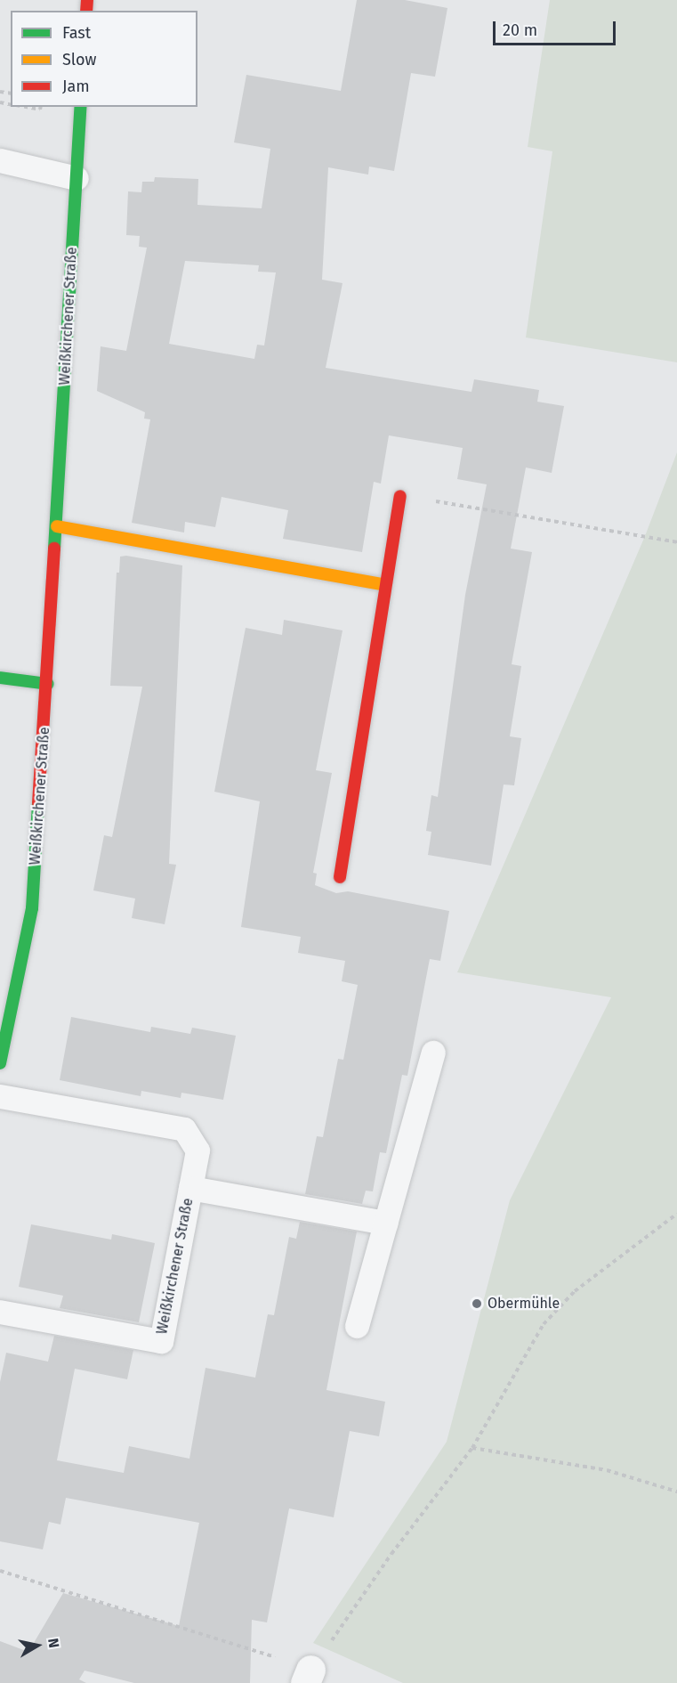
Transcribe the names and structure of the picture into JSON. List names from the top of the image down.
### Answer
{
  "streets": {
    "street": ["Weißkirchener Straße"]
  },
  "places": ["Obermühle"],
  "legend": ["Fast", "Slow", "Jam"],
  "scale_bar": "20 m",
  "north": "right"
}
